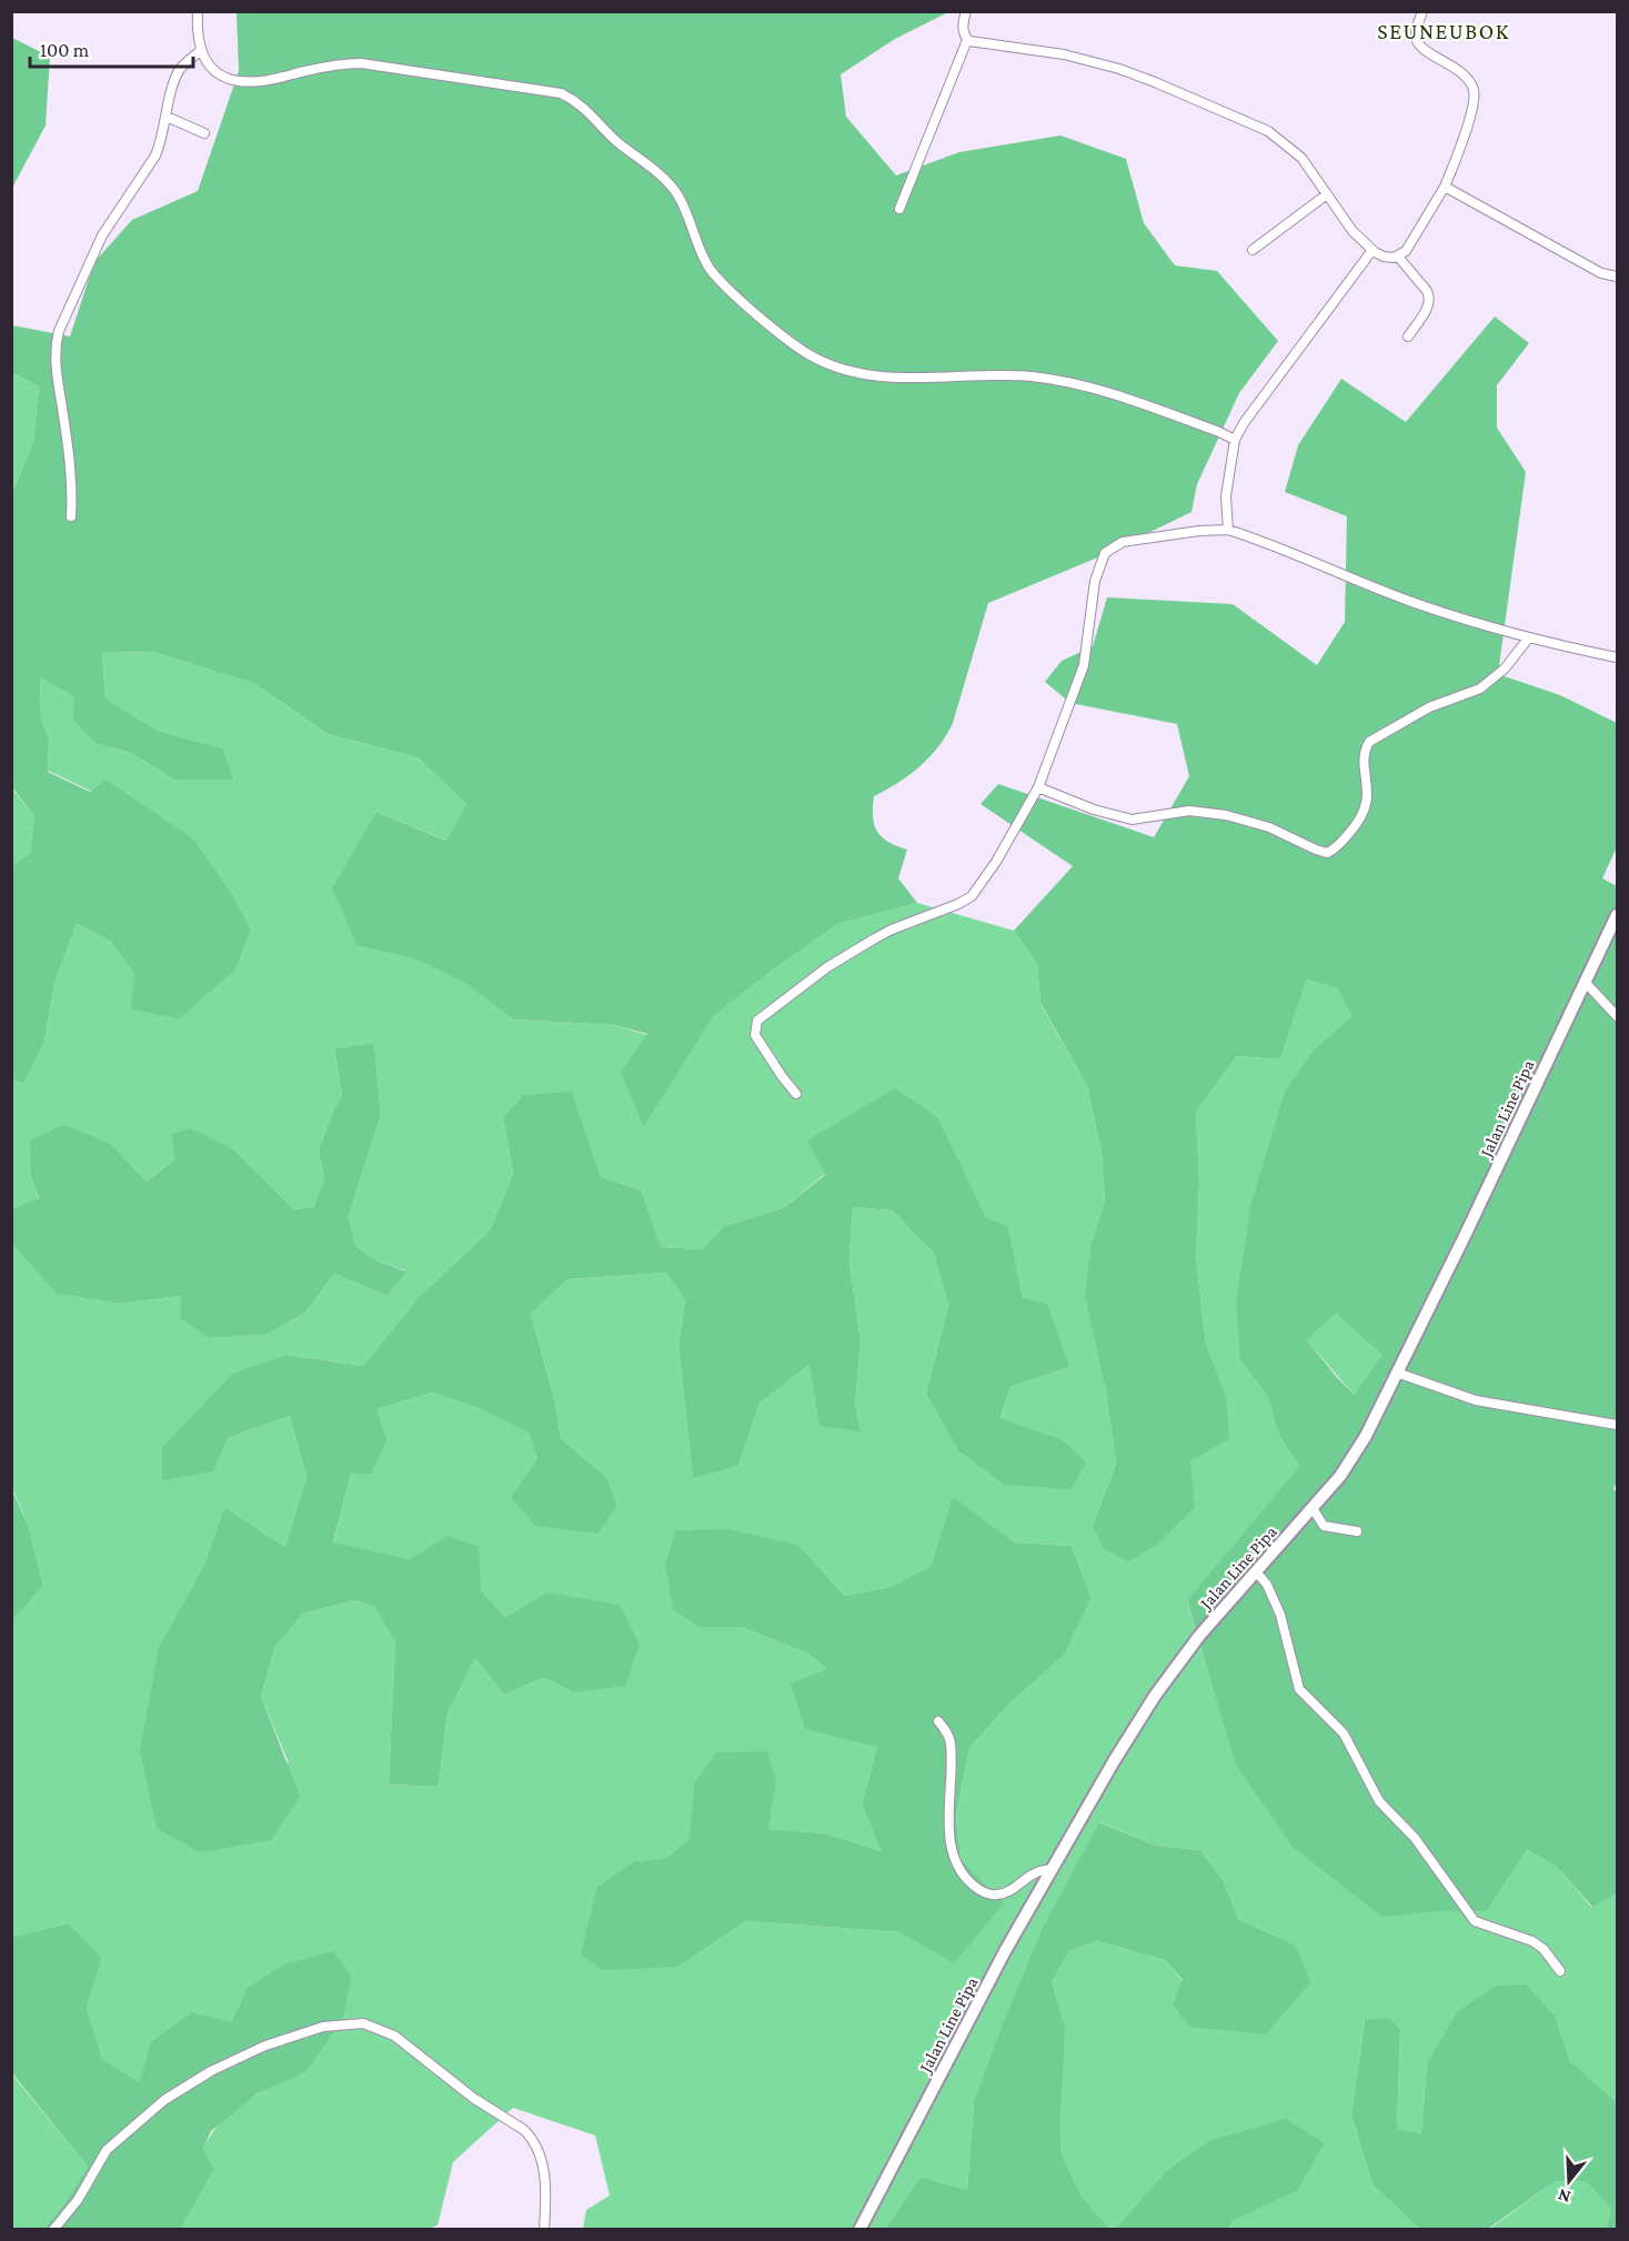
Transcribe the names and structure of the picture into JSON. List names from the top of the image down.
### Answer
{
  "streets": {
    "main road": ["Jalan Line Pipa"]
  },
  "districts": ["SEUNEUBOK"],
  "scale_bar": "100 m",
  "north": "bottom"
}
